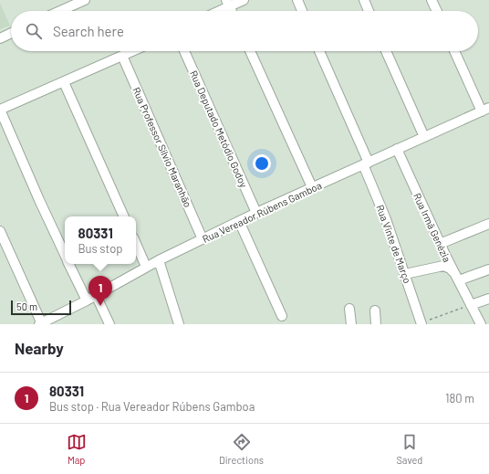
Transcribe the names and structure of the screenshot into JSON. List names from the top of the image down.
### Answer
{
  "streets": {
    "street": [
      "Rua Deputado Metódio Godoy",
      "Rua Professor Sílvio Maranhão",
      "Rua Vereador Rúbens Gamboa",
      "Rua Irmã Genézia",
      "Rua Vinte de Março"
    ]
  },
  "crossings": [
    ["Rua Deputado Metódio Godoy", "Rua Vereador Rúbens Gamboa"],
    ["Rua Professor Sílvio Maranhão", "Rua Vereador Rúbens Gamboa"],
    ["Rua Vereador Rúbens Gamboa", "Rua Irmã Genézia"],
    ["Rua Vereador Rúbens Gamboa", "Rua Vinte de Março"]
  ],
  "scale_bar": "50 m",
  "page": {
    "search": "Search here",
    "popup": ["80331", "Bus stop"],
    "pins": "1",
    "scale": "50 m",
    "heading": "Nearby",
    "list": [
      {
        "mark": "1",
        "name": "80331",
        "note": "Bus stop · Rua Vereador Rúbens Gamboa",
        "value": "180 m"
      }
    ],
    "nav": ["Map", "Directions", "Saved"]
  }
}
